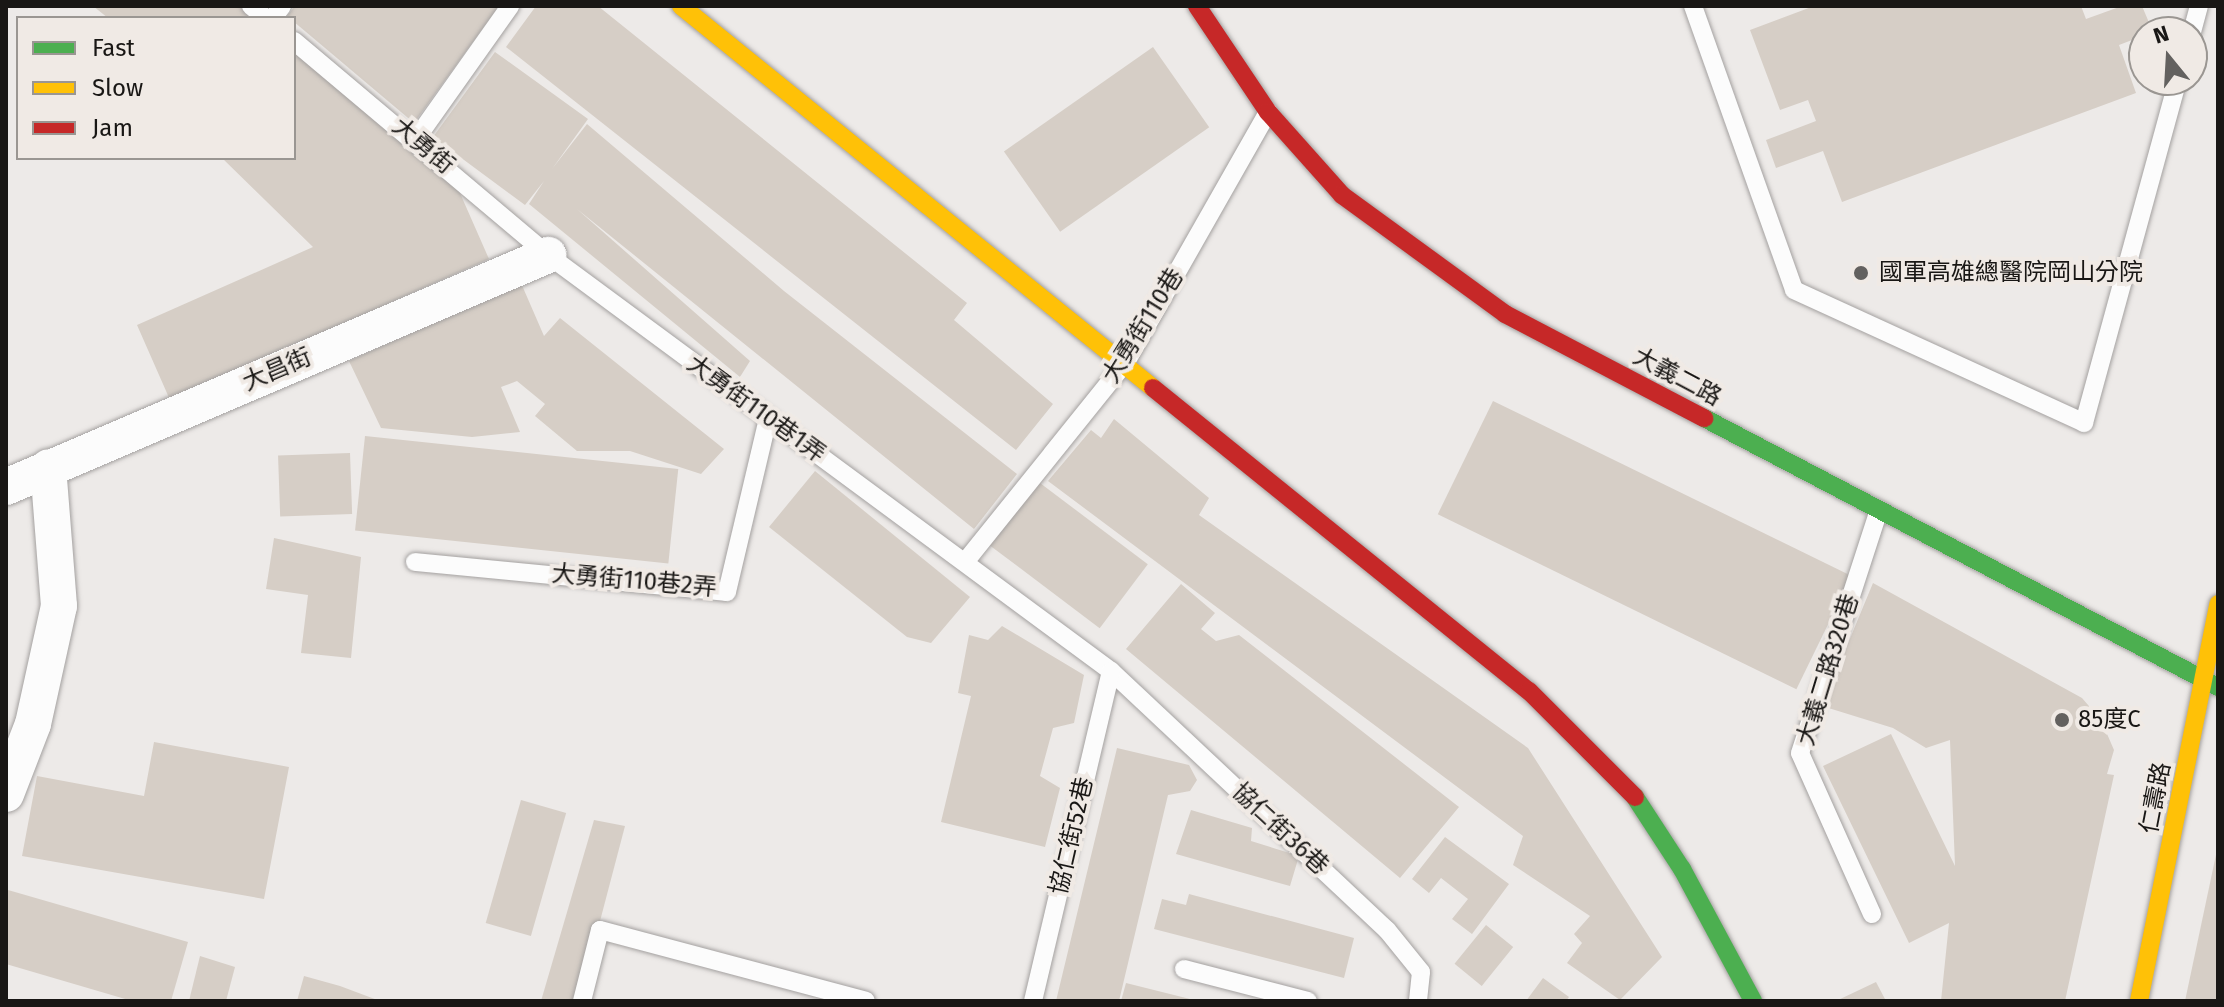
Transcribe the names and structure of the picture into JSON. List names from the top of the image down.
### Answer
{
  "streets": {
    "street": ["大昌街", "大義二路", "仁壽路"],
    "lane": [
      "大勇街",
      "大勇街110巷",
      "大勇街110巷1弄",
      "大勇街110巷2弄",
      "大義二路320巷",
      "協仁街36巷",
      "協仁街52巷"
    ]
  },
  "crossings": [
    ["大勇街", "大昌街"],
    ["大勇街", "大勇街110巷1弄"],
    ["大勇街110巷", "大義二路"],
    ["大勇街110巷", "大勇街110巷1弄"],
    ["大昌街", "大勇街110巷1弄"],
    ["大義二路", "大義二路320巷"],
    ["大義二路", "仁壽路"],
    ["大勇街110巷1弄", "大勇街110巷2弄"],
    ["大勇街110巷1弄", "協仁街36巷"],
    ["大勇街110巷1弄", "協仁街52巷"],
    ["協仁街36巷", "協仁街52巷"]
  ],
  "places": ["國軍高雄總醫院岡山分院", "85度C"],
  "legend": ["Fast", "Slow", "Jam"],
  "north": "top"
}
